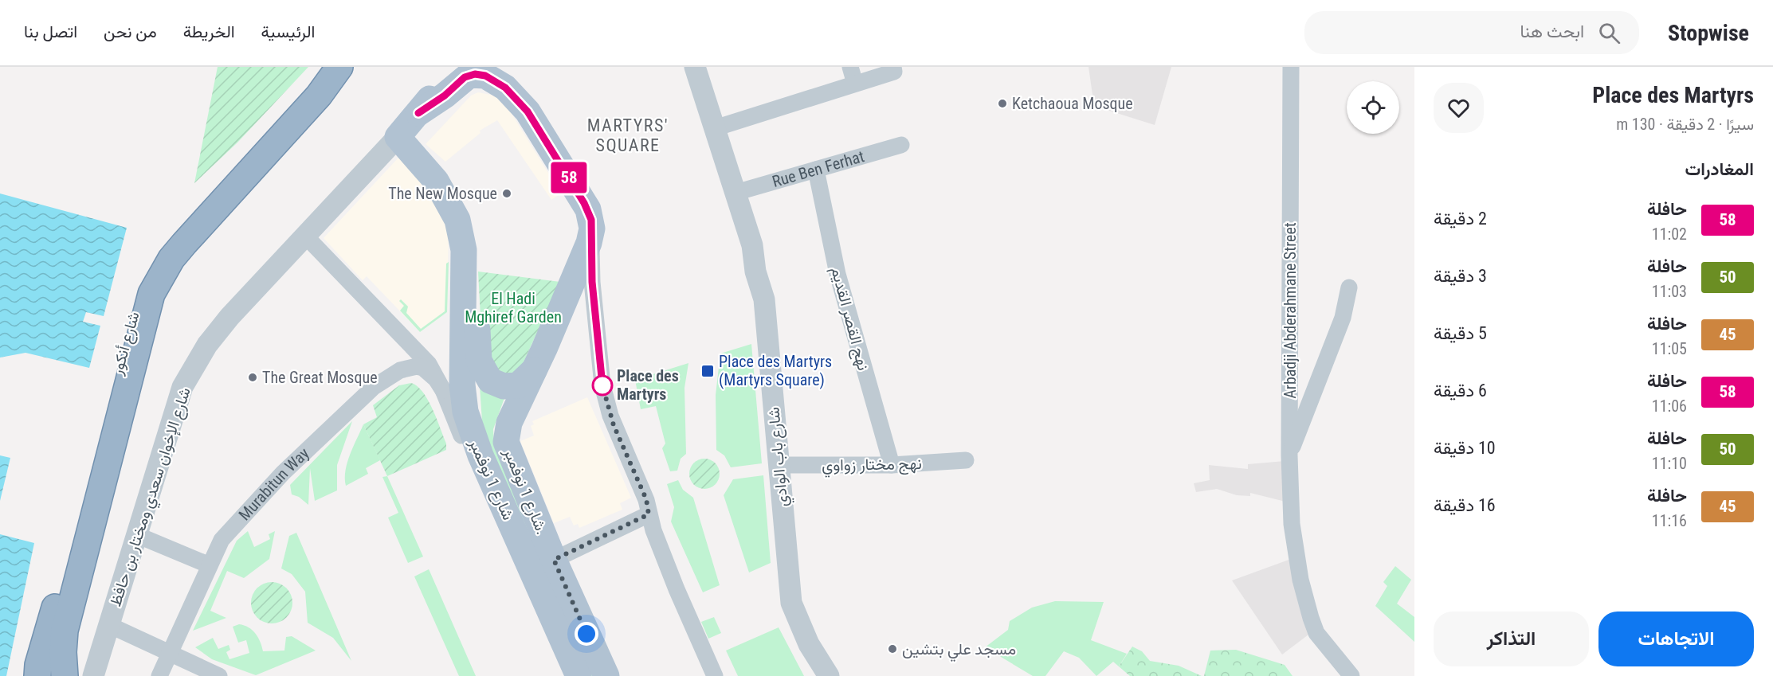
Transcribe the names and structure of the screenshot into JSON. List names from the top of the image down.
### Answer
{
  "streets": {
    "highway": ["شارع أنكور"],
    "main road": ["شارع 1 نوفمبر", "شارع 1 نوفمبر."],
    "street": [
      "Rue Ben Ferhat",
      "Arbadji Abderahmane Street",
      "نهج القصر القديم",
      "شارع باب الوادي",
      "نهج مختار زواوي",
      "Murabitun Way",
      "شارع الإخوان سعدي ومختار بن حافظ"
    ]
  },
  "crossings": [
    ["Rue Ben Ferhat", "نهج القصر القديم"],
    ["Rue Ben Ferhat", "شارع باب الوادي"],
    ["نهج القصر القديم", "نهج مختار زواوي"],
    ["شارع باب الوادي", "نهج مختار زواوي"]
  ],
  "districts": ["MARTYRS' SQUARE"],
  "parks": ["El Hadi Mghiref Garden"],
  "places": {
    "other": [
      "Ketchaoua Mosque",
      "The New Mosque",
      "The Great Mosque",
      "Place des Martyrs",
      "مسجد علي بتشين"
    ],
    "transit": ["Place des Martyrs (Martyrs Square)"]
  },
  "lines": ["bus line 58"],
  "page": {
    "header": "Stopwise",
    "search": "ابحث هنا",
    "nav": [
      "الرئيسية",
      "الخريطة",
      "من نحن",
      "اتصل بنا"
    ],
    "heading": [
      ["Place des Martyrs", "سيرًا · 2 دقيقة · 130 m"],
      "المغادرات"
    ],
    "on_map": "58",
    "list": [
      {
        "mark": "58",
        "name": "حافلة",
        "note": "11:02",
        "value": "2 دقيقة"
      },
      {
        "mark": "50",
        "name": "حافلة",
        "note": "11:03",
        "value": "3 دقيقة"
      },
      {
        "mark": "45",
        "name": "حافلة",
        "note": "11:05",
        "value": "5 دقيقة"
      },
      {
        "mark": "58",
        "name": "حافلة",
        "note": "11:06",
        "value": "6 دقيقة"
      },
      {
        "mark": "50",
        "name": "حافلة",
        "note": "11:10",
        "value": "10 دقيقة"
      },
      {
        "mark": "45",
        "name": "حافلة",
        "note": "11:16",
        "value": "16 دقيقة"
      }
    ],
    "buttons": ["الاتجاهات", "التذاكر"]
  }
}
